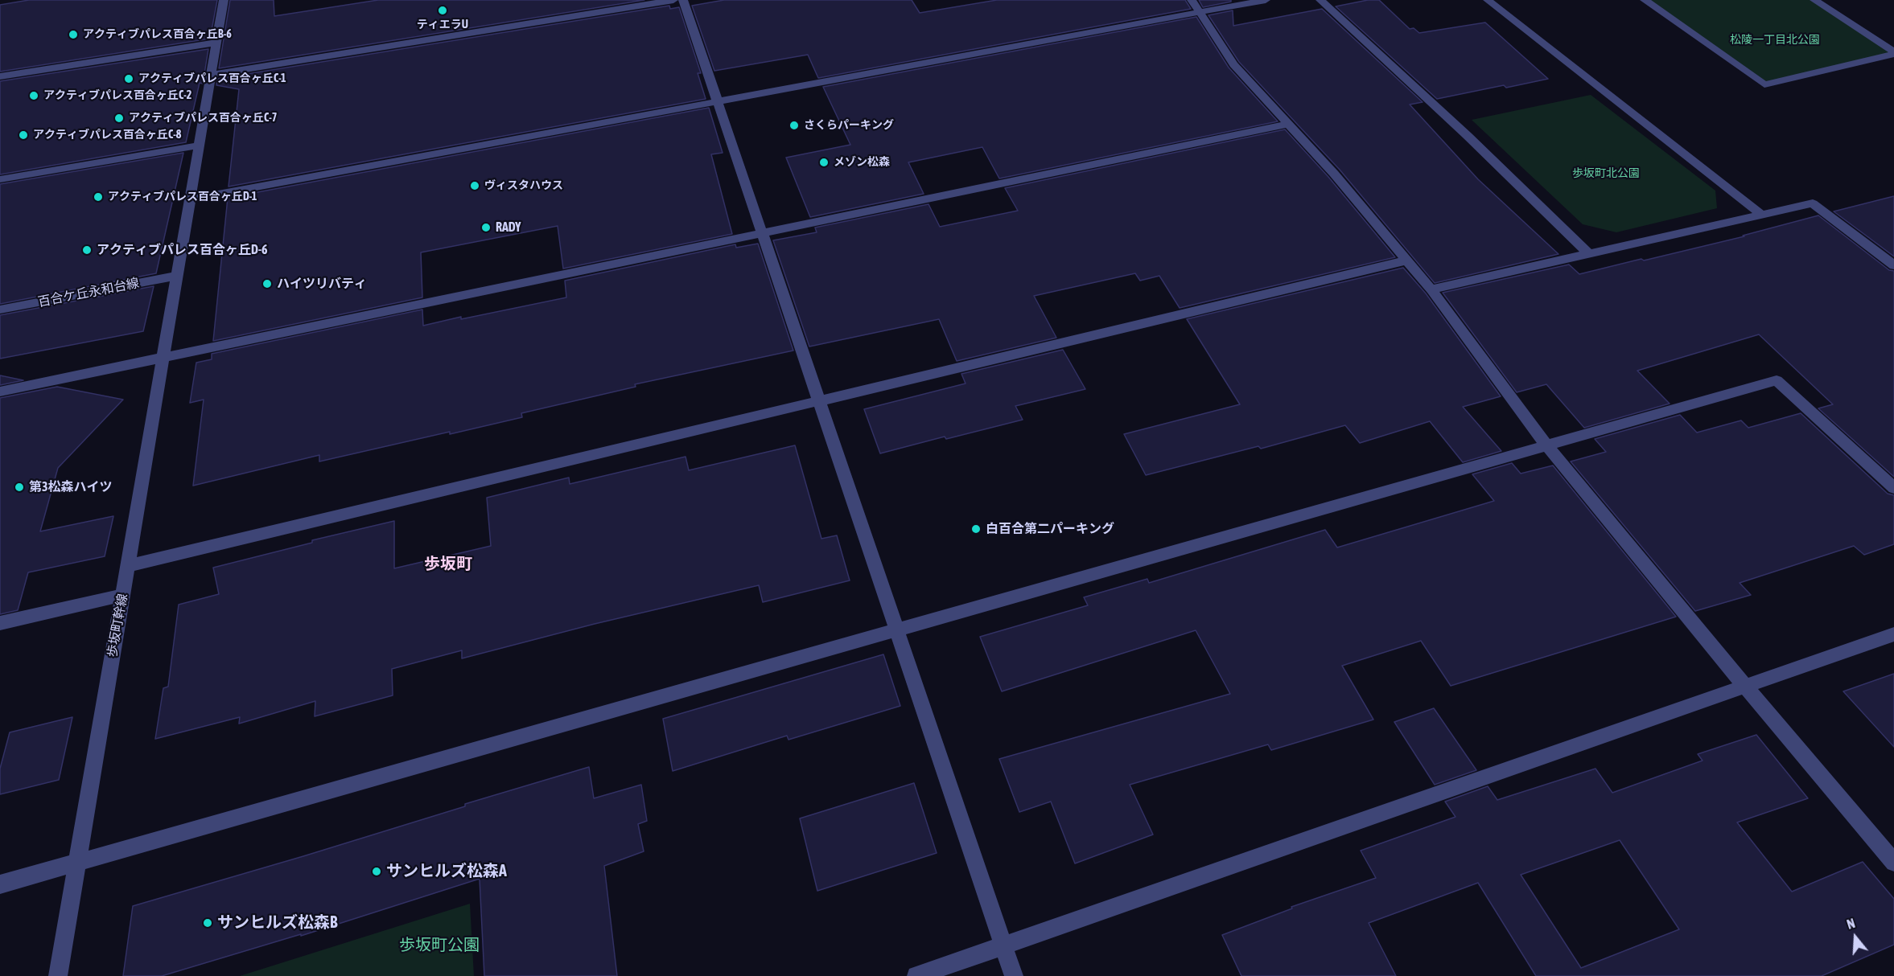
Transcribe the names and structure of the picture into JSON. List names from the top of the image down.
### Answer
{
  "streets": {
    "street": ["百合ケ丘永和台線", "歩坂町幹線"]
  },
  "crossings": [
    ["百合ケ丘永和台線", "歩坂町幹線"]
  ],
  "districts": ["歩坂町"],
  "parks": ["松陵一丁目北公園", "歩坂町北公園", "歩坂町公園"],
  "places": [
    "ティエラU",
    "アクティブパレス百合ヶ丘B-6",
    "アクティブパレス百合ヶ丘C-1",
    "アクティブパレス百合ヶ丘C-2",
    "アクティブパレス百合ヶ丘C-7",
    "さくらパーキング",
    "アクティブパレス百合ヶ丘C-8",
    "メゾン松森",
    "ヴィスタハウス",
    "アクティブパレス百合ヶ丘D-1",
    "RADY",
    "アクティブパレス百合ヶ丘D-6",
    "ハイツリバティ",
    "第3松森ハイツ",
    "白百合第二パーキング",
    "サンヒルズ松森A",
    "サンヒルズ松森B"
  ],
  "north": "top"
}
